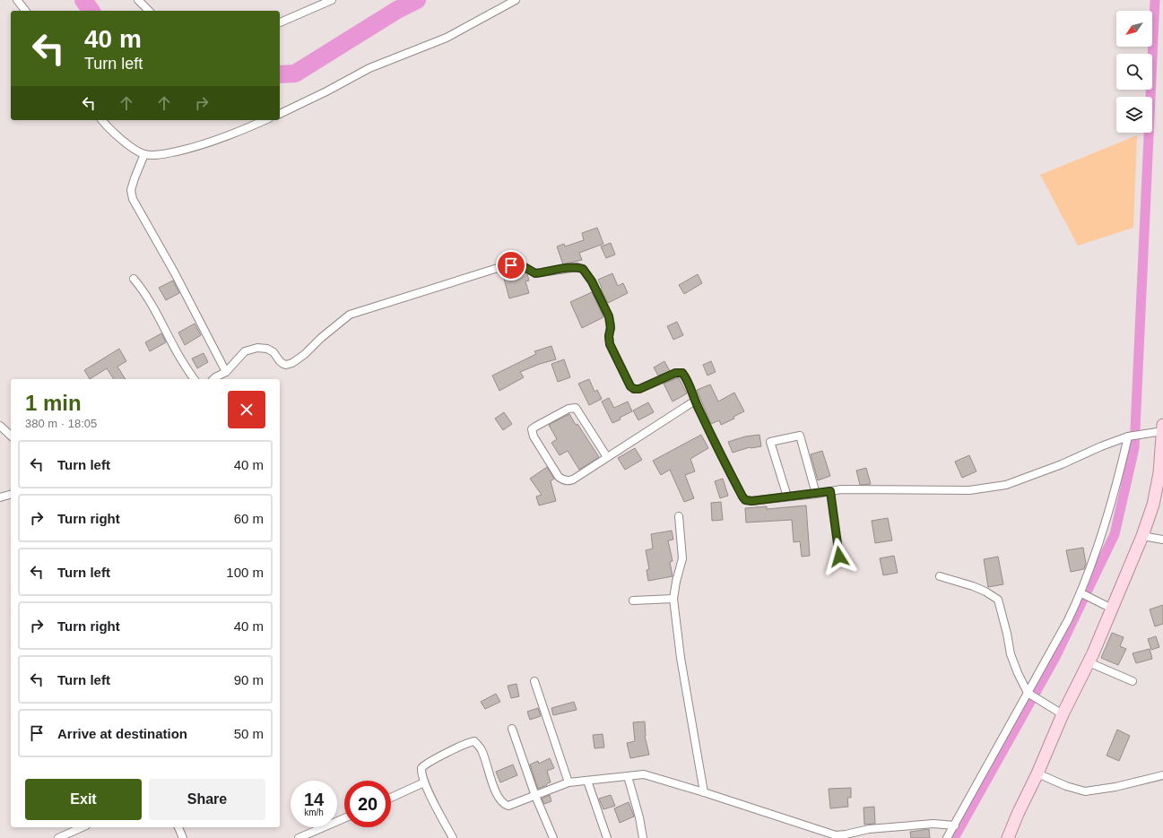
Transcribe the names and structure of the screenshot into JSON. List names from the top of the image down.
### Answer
{
  "north": "bottom left",
  "page": {
    "turn": ["40 m", "Turn left"],
    "heading": ["1 min", "380 m · 18:05"],
    "list": [
      {
        "name": "Turn left",
        "value": "40 m"
      },
      {
        "name": "Turn right",
        "value": "60 m"
      },
      {
        "name": "Turn left",
        "value": "100 m"
      },
      {
        "name": "Turn right",
        "value": "40 m"
      },
      {
        "name": "Turn left",
        "value": "90 m"
      },
      {
        "name": "Arrive at destination",
        "value": "50 m"
      }
    ],
    "buttons": ["Exit", "Share"],
    "speed": "14 km/h",
    "limit": "20"
  }
}
